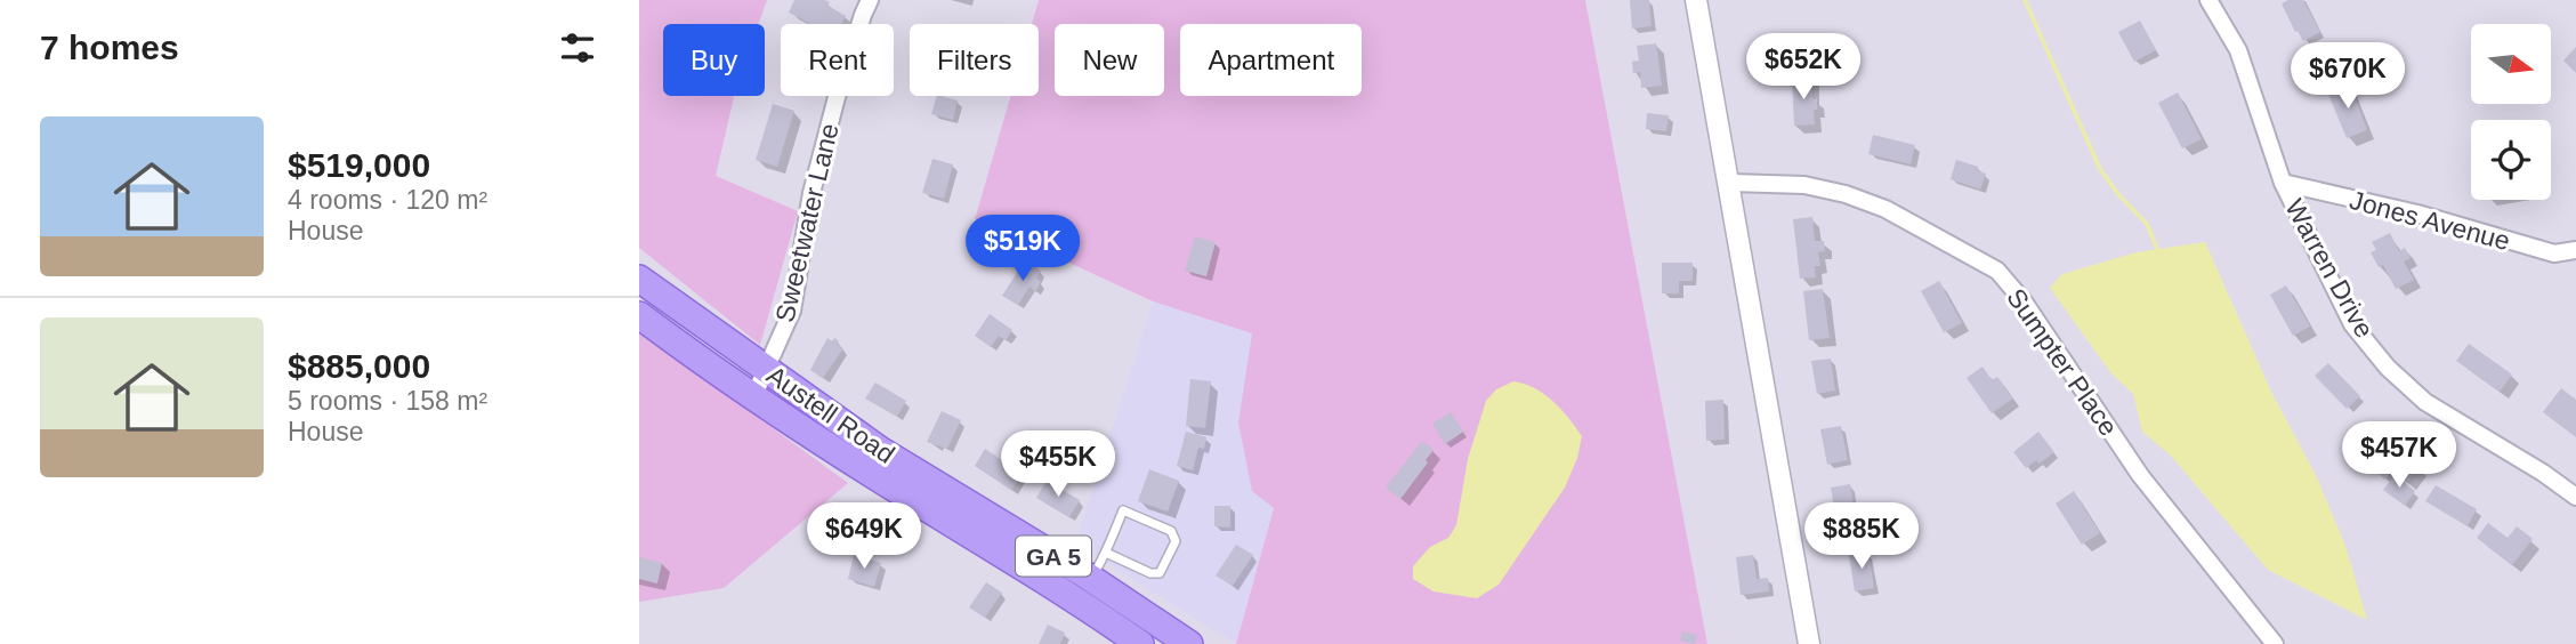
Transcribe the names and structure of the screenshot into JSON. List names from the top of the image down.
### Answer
{
  "streets": {
    "main road": ["Austell Road", "GA 5"],
    "street": [
      "Jones Avenue",
      "Sweetwater Lane",
      "Warren Drive",
      "Sumpter Place"
    ]
  },
  "crossings": [
    ["Jones Avenue", "Warren Drive"],
    ["Sweetwater Lane", "Austell Road"]
  ],
  "north": "right",
  "page": {
    "heading": "7 homes",
    "chip": [
      "Buy",
      "Rent",
      "Filters",
      "New",
      "Apartment"
    ],
    "price": [
      "$652K",
      "$670K",
      "$519K",
      "$457K",
      "$455K",
      "$649K",
      "$885K"
    ],
    "list": [
      {
        "name": "$519,000",
        "note": "4 rooms · 120 m² · House"
      },
      {
        "name": "$885,000",
        "note": "5 rooms · 158 m² · House"
      }
    ]
  }
}
